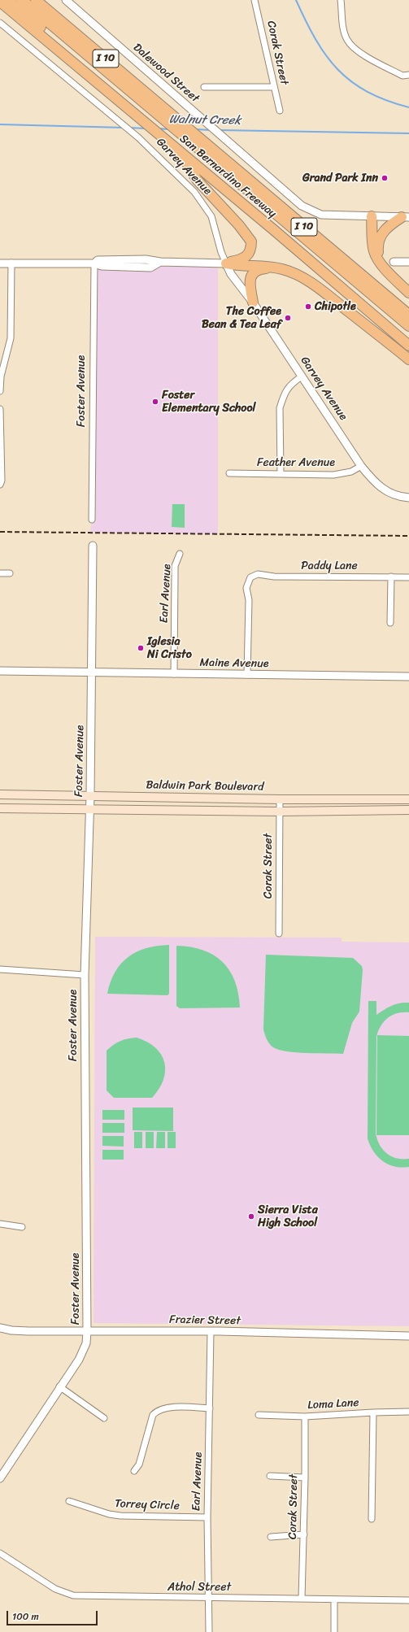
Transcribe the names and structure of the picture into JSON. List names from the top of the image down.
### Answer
{
  "streets": {
    "highway": ["I 10", "San Bernardino Freeway"],
    "main road": ["Baldwin Park Boulevard"],
    "street": [
      "Corak Street",
      "Dalewood Street",
      "Garvey Avenue",
      "Foster Avenue",
      "Feather Avenue",
      "Paddy Lane",
      "Earl Avenue",
      "Maine Avenue",
      "Frazier Street",
      "Loma Lane",
      "Torrey Circle",
      "Athol Street"
    ]
  },
  "crossings": [
    ["Corak Street", "Baldwin Park Boulevard"],
    ["Corak Street", "Loma Lane"],
    ["Corak Street", "Athol Street"],
    ["Garvey Avenue", "Feather Avenue"],
    ["Foster Avenue", "Maine Avenue"],
    ["Foster Avenue", "Baldwin Park Boulevard"],
    ["Foster Avenue", "Frazier Street"],
    ["Paddy Lane", "Maine Avenue"],
    ["Earl Avenue", "Maine Avenue"],
    ["Earl Avenue", "Frazier Street"],
    ["Earl Avenue", "Torrey Circle"],
    ["Earl Avenue", "Athol Street"]
  ],
  "water": ["Walnut Creek"],
  "places": [
    "Grand Park Inn",
    "Chipotle",
    "The Coffee Bean & Tea Leaf",
    "Foster Elementary School",
    "Iglesia Ni Cristo",
    "Sierra Vista High School"
  ],
  "scale_bar": "100 m"
}
